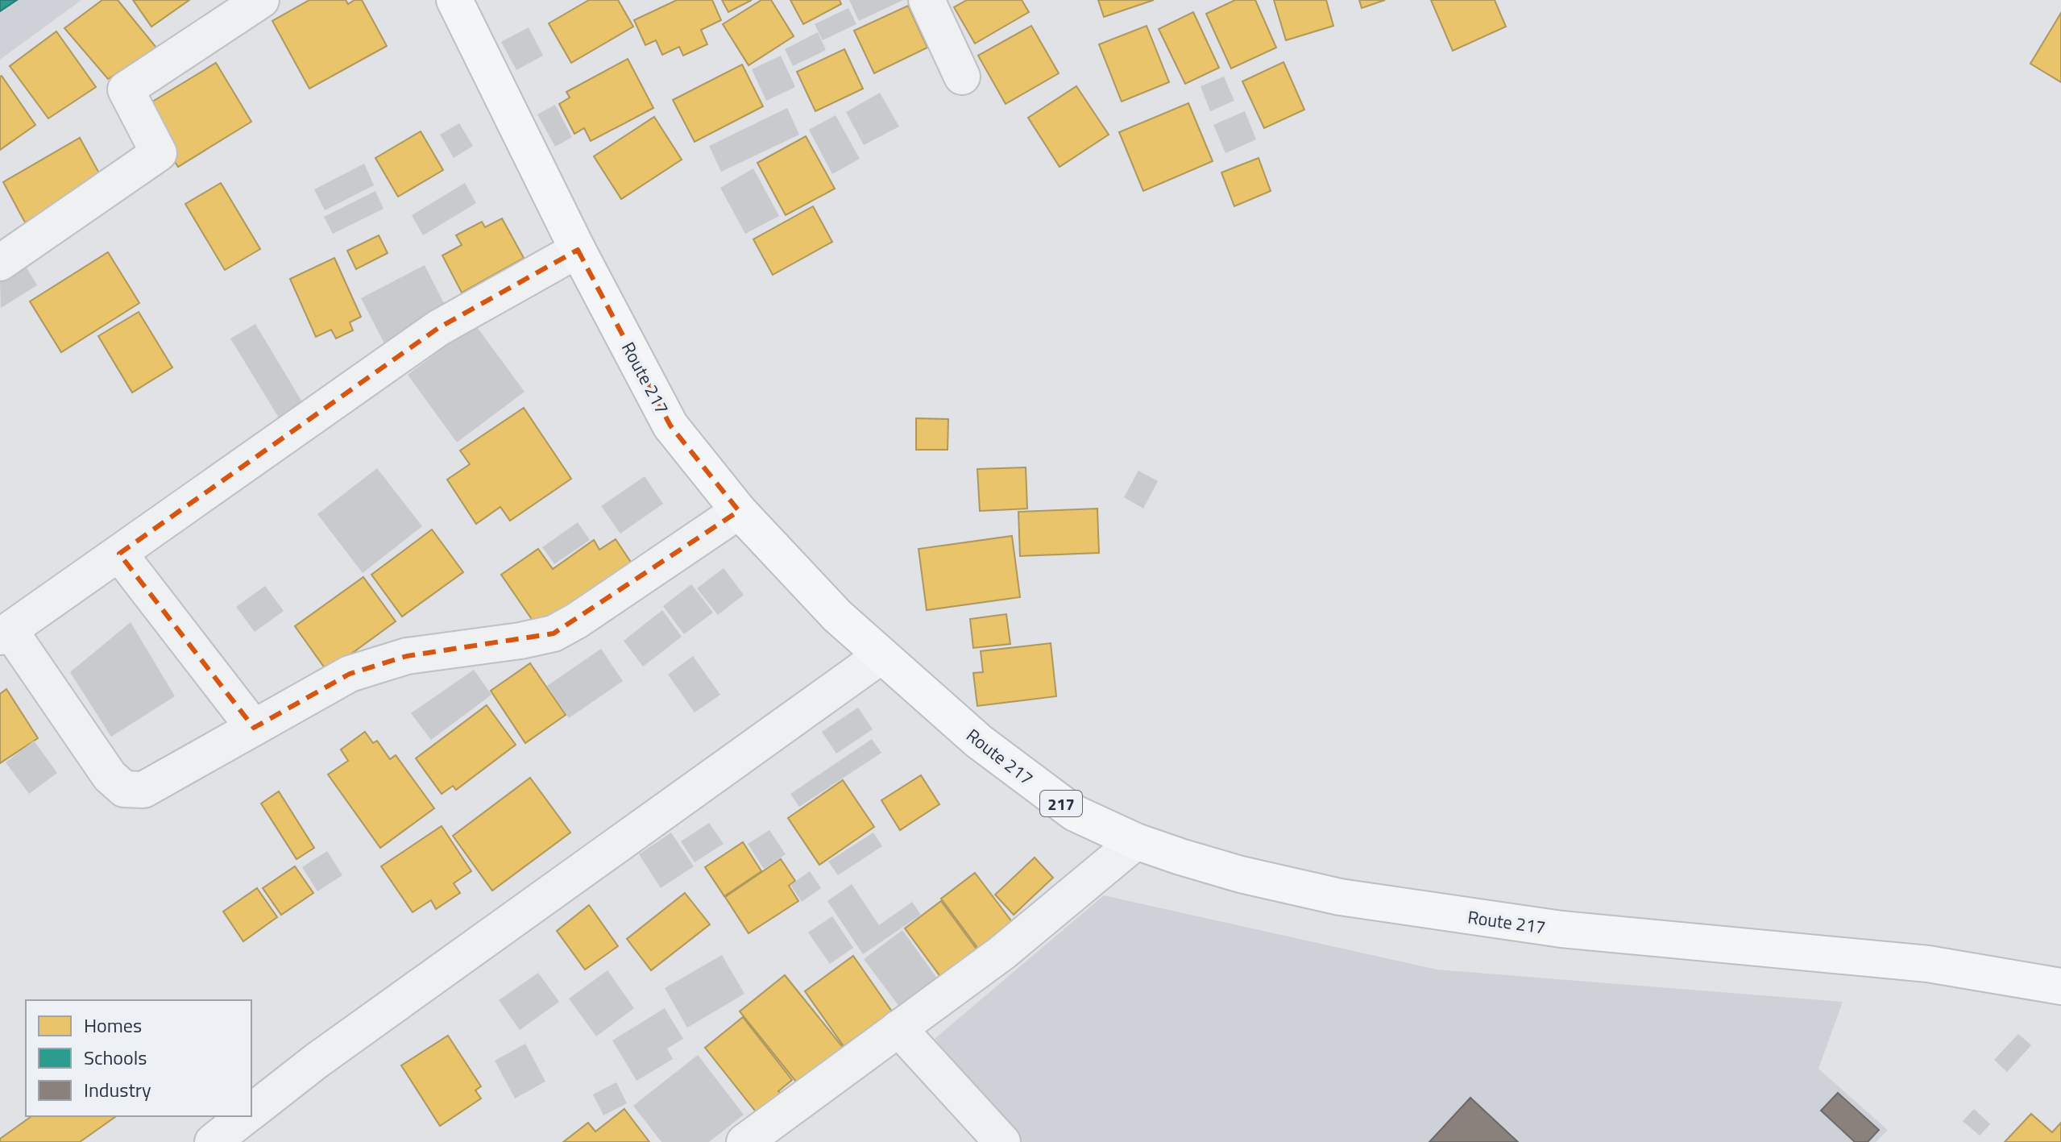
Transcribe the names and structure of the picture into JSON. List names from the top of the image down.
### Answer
{
  "streets": {
    "main road": ["Route 217", "217"]
  },
  "legend": ["Homes", "Schools", "Industry"]
}
